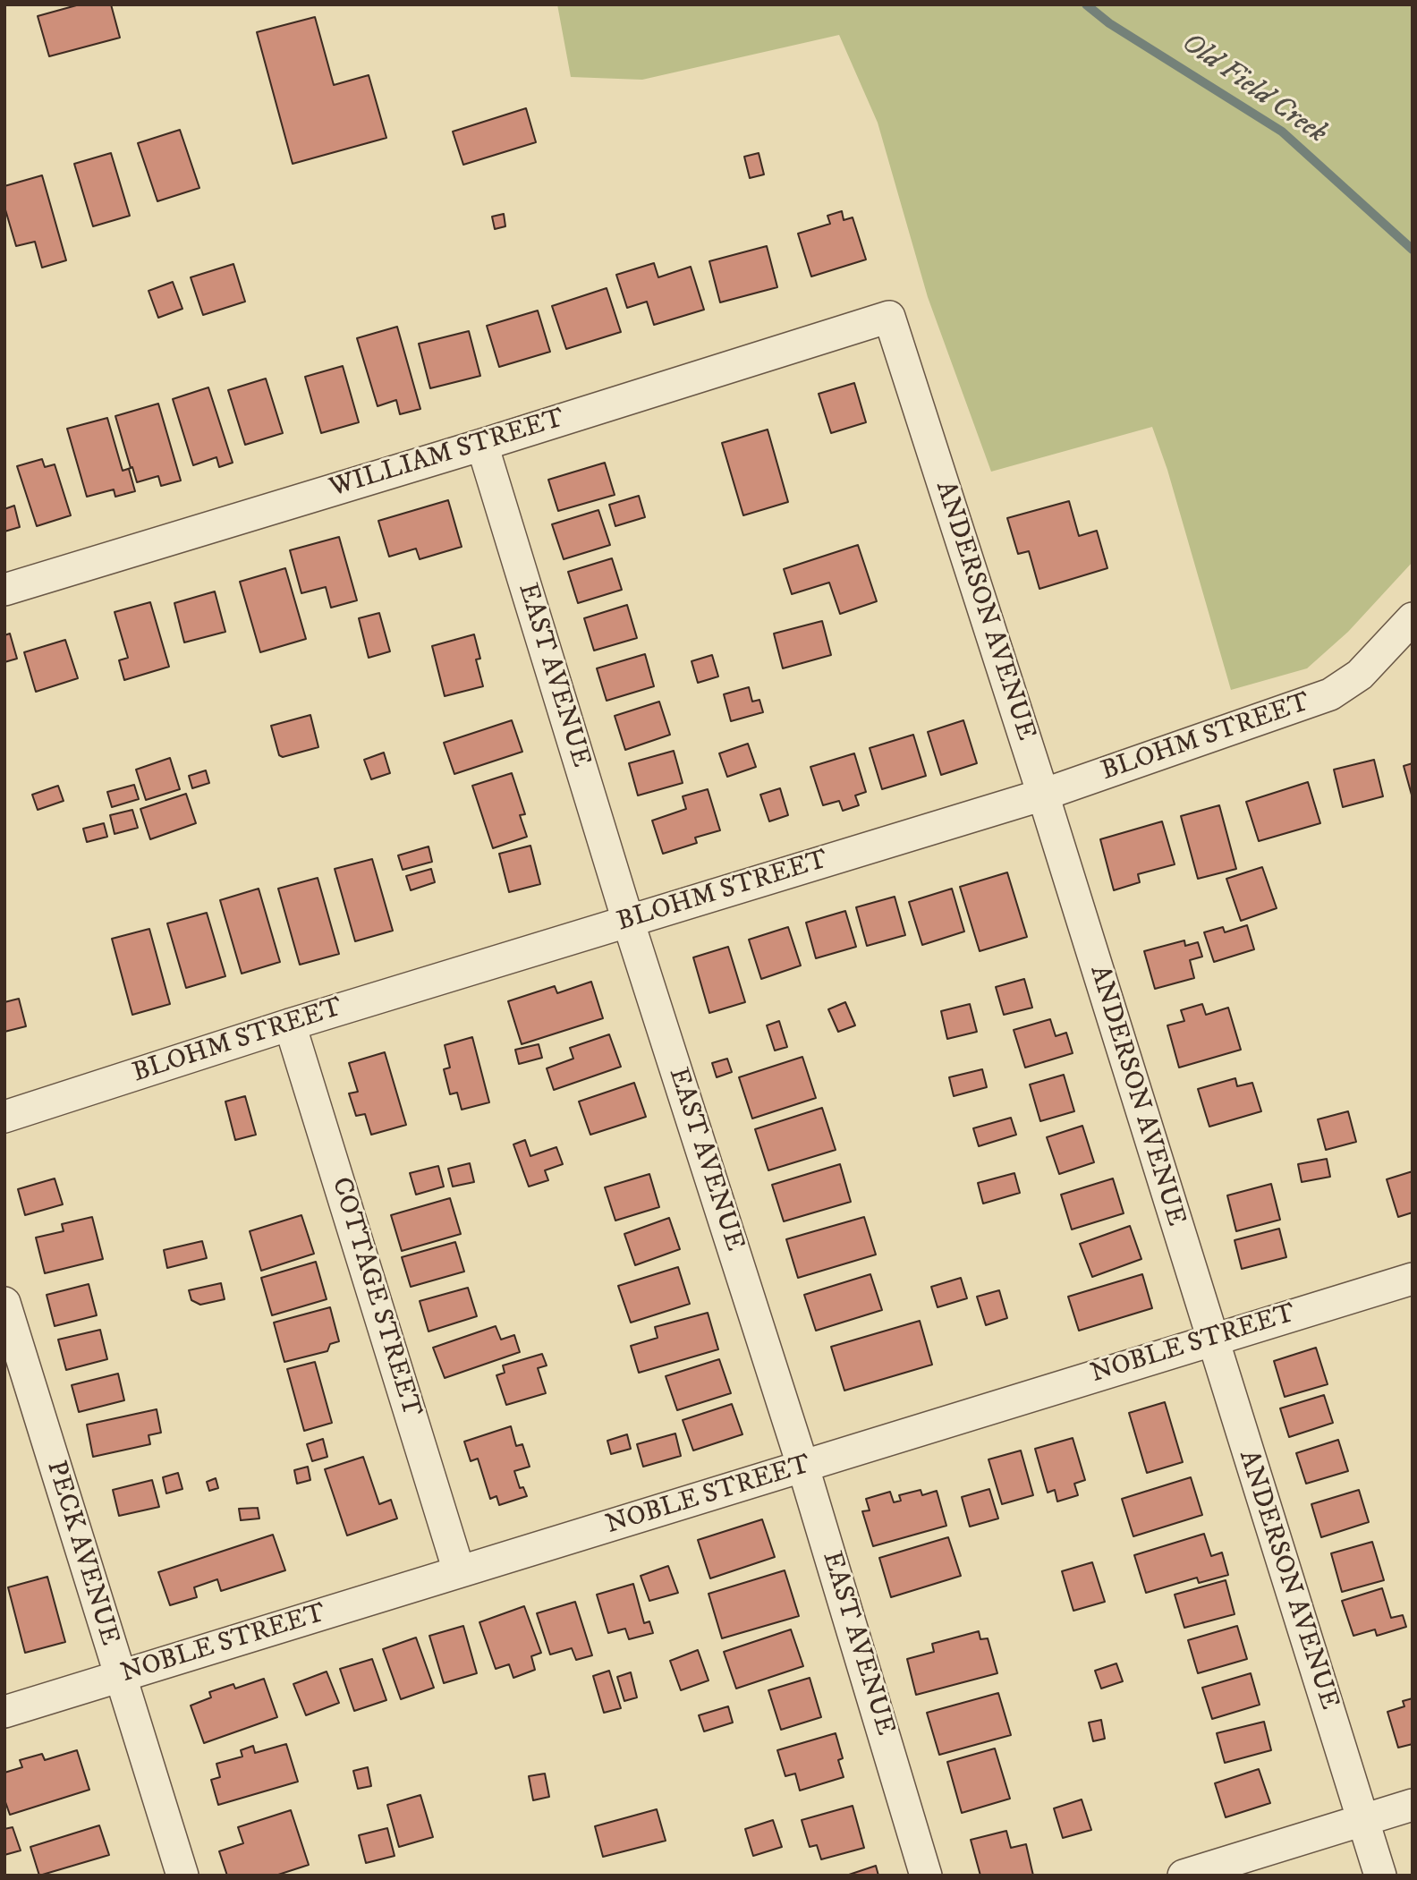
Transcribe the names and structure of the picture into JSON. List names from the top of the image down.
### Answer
{
  "streets": {
    "street": [
      "WILLIAM STREET",
      "ANDERSON AVENUE",
      "EAST AVENUE",
      "BLOHM STREET",
      "COTTAGE STREET",
      "NOBLE STREET",
      "PECK AVENUE"
    ]
  },
  "crossings": [
    ["WILLIAM STREET", "ANDERSON AVENUE"],
    ["WILLIAM STREET", "EAST AVENUE"],
    ["ANDERSON AVENUE", "BLOHM STREET"],
    ["ANDERSON AVENUE", "NOBLE STREET"],
    ["EAST AVENUE", "BLOHM STREET"],
    ["EAST AVENUE", "NOBLE STREET"],
    ["BLOHM STREET", "COTTAGE STREET"],
    ["COTTAGE STREET", "NOBLE STREET"],
    ["NOBLE STREET", "PECK AVENUE"]
  ],
  "water": ["Old Field Creek"]
}
